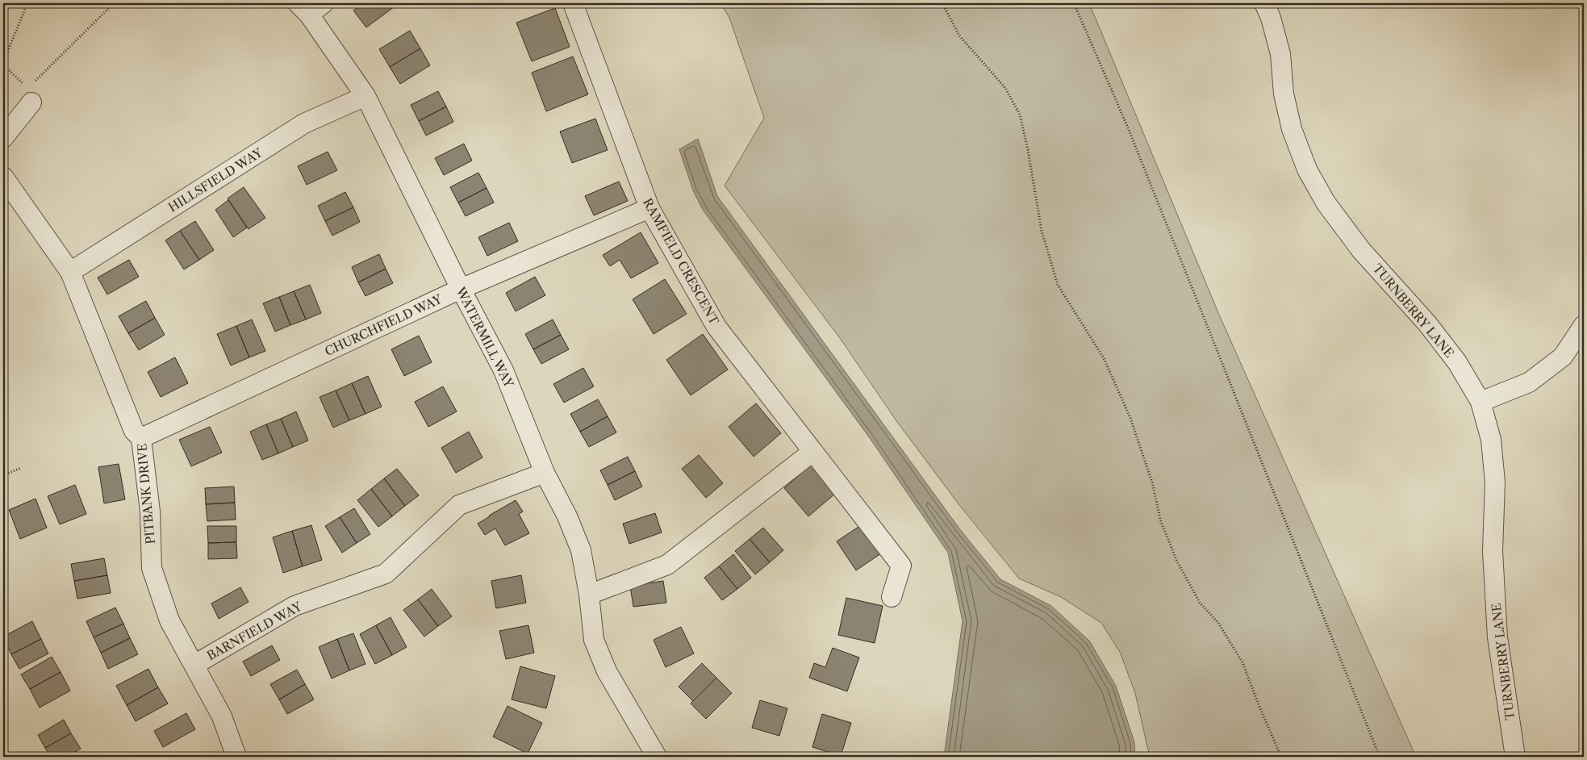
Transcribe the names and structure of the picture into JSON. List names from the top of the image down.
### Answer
{
  "streets": {
    "street": [
      "HILLSFIELD WAY",
      "RAMFIELD CRESCENT",
      "TURNBERRY LANE",
      "CHURCHFIELD WAY",
      "WATERMILL WAY",
      "PITBANK DRIVE",
      "BARNFIELD WAY"
    ]
  },
  "crossings": [
    ["HILLSFIELD WAY", "WATERMILL WAY"],
    ["HILLSFIELD WAY", "PITBANK DRIVE"],
    ["RAMFIELD CRESCENT", "CHURCHFIELD WAY"],
    ["CHURCHFIELD WAY", "WATERMILL WAY"],
    ["CHURCHFIELD WAY", "PITBANK DRIVE"],
    ["WATERMILL WAY", "BARNFIELD WAY"],
    ["PITBANK DRIVE", "BARNFIELD WAY"]
  ]
}
